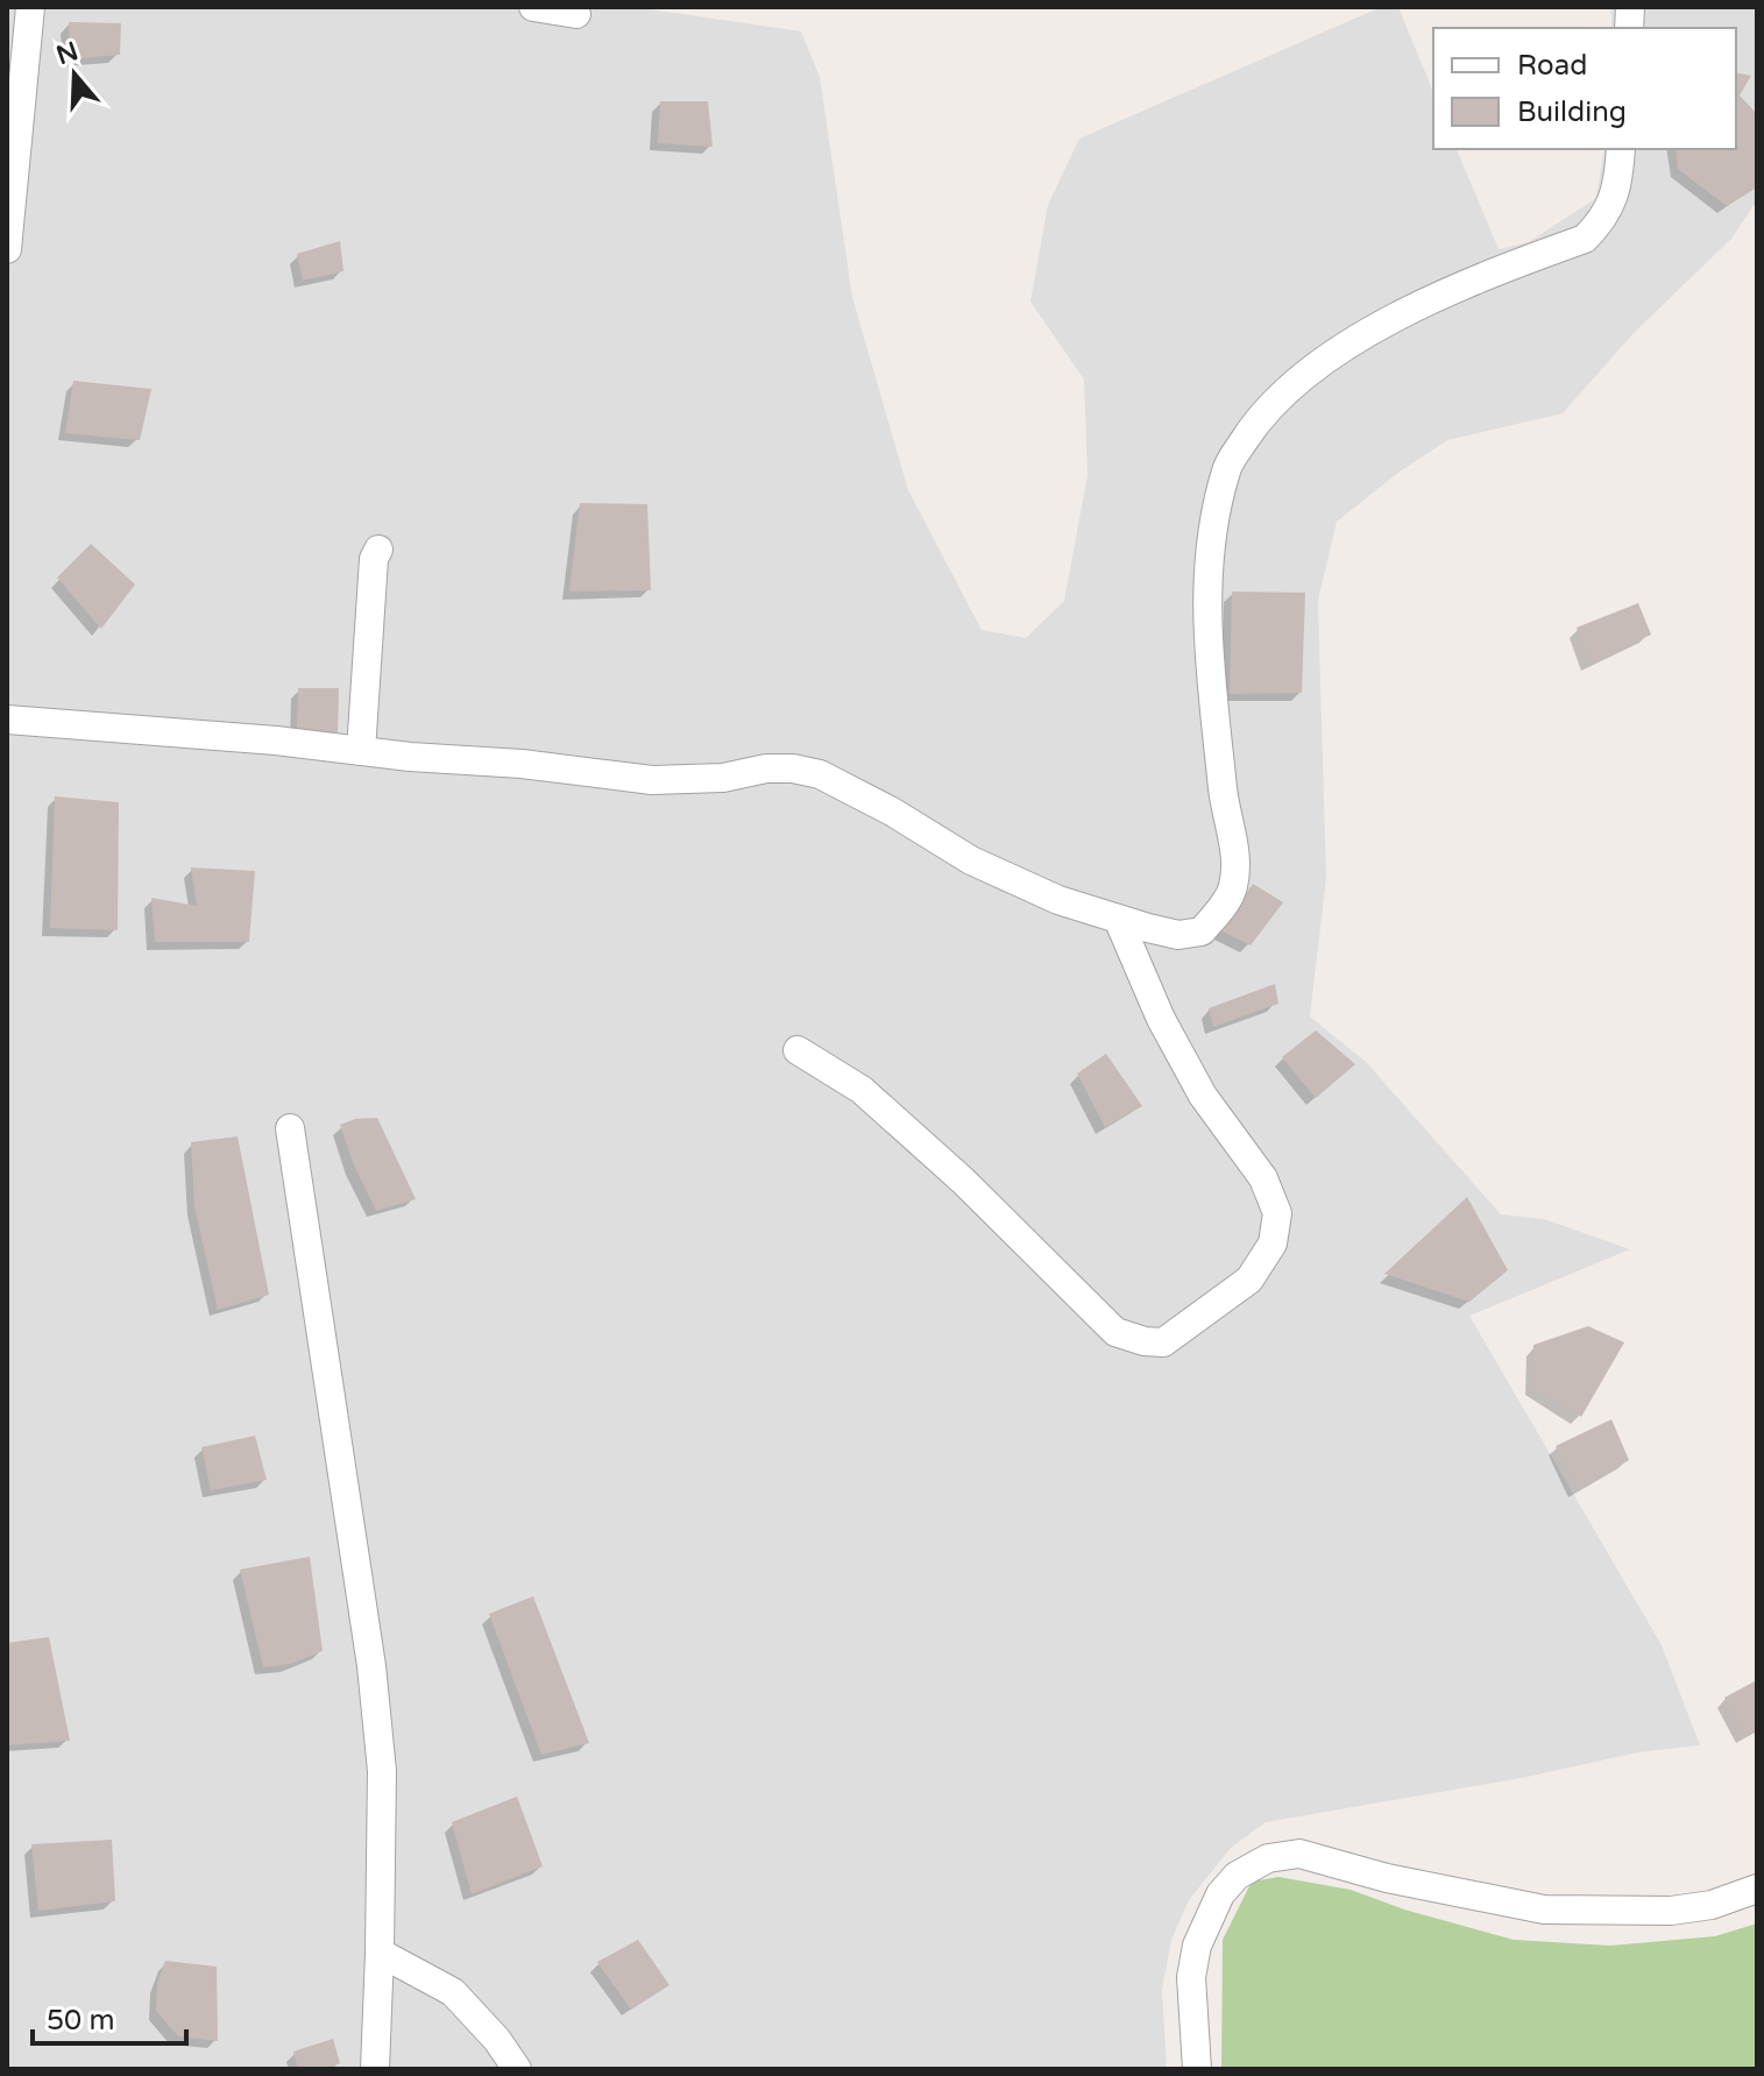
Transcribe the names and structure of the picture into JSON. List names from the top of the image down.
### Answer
{
  "legend": ["Road", "Building"],
  "scale_bar": "50 m",
  "north": "top"
}
